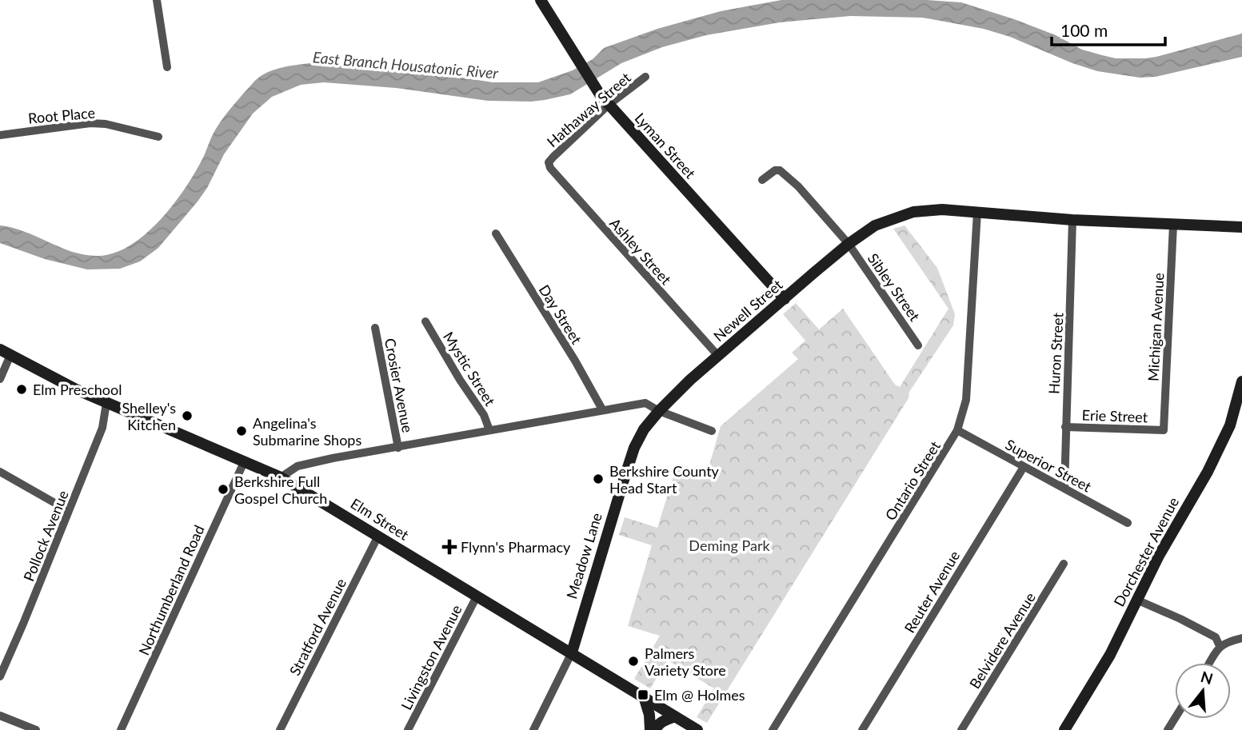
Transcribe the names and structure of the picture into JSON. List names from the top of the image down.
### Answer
{
  "streets": {
    "street": [
      "Hathaway Street",
      "Root Place",
      "Lyman Street",
      "Ashley Street",
      "Sibley Street",
      "Newell Street",
      "Day Street",
      "Michigan Avenue",
      "Huron Street",
      "Mystic Street",
      "Crosier Avenue",
      "Erie Street",
      "Superior Street",
      "Ontario Street",
      "Elm Street",
      "Pollock Avenue",
      "Dorchester Avenue",
      "Meadow Lane",
      "Northumberland Road",
      "Reuter Avenue",
      "Stratford Avenue",
      "Belvidere Avenue",
      "Livingston Avenue"
    ]
  },
  "crossings": [
    ["Hathaway Street", "Lyman Street"],
    ["Hathaway Street", "Ashley Street"],
    ["Lyman Street", "Newell Street"],
    ["Ashley Street", "Newell Street"],
    ["Sibley Street", "Newell Street"],
    ["Newell Street", "Michigan Avenue"],
    ["Newell Street", "Huron Street"],
    ["Newell Street", "Ontario Street"],
    ["Newell Street", "Meadow Lane"],
    ["Michigan Avenue", "Erie Street"],
    ["Huron Street", "Erie Street"],
    ["Huron Street", "Superior Street"],
    ["Superior Street", "Ontario Street"],
    ["Superior Street", "Reuter Avenue"],
    ["Elm Street", "Pollock Avenue"],
    ["Elm Street", "Meadow Lane"],
    ["Elm Street", "Northumberland Road"],
    ["Elm Street", "Stratford Avenue"],
    ["Elm Street", "Livingston Avenue"]
  ],
  "water": ["East Branch Housatonic River"],
  "parks": ["Deming Park"],
  "places": {
    "other": [
      "Elm Preschool",
      "Shelley's Kitchen",
      "Angelina's Submarine Shops",
      "Berkshire County Head Start",
      "Berkshire Full Gospel Church",
      "Palmers Variety Store"
    ],
    "health": ["Flynn's Pharmacy"],
    "transit": ["Elm @ Holmes"]
  },
  "scale_bar": "100 m",
  "north": "top"
}
